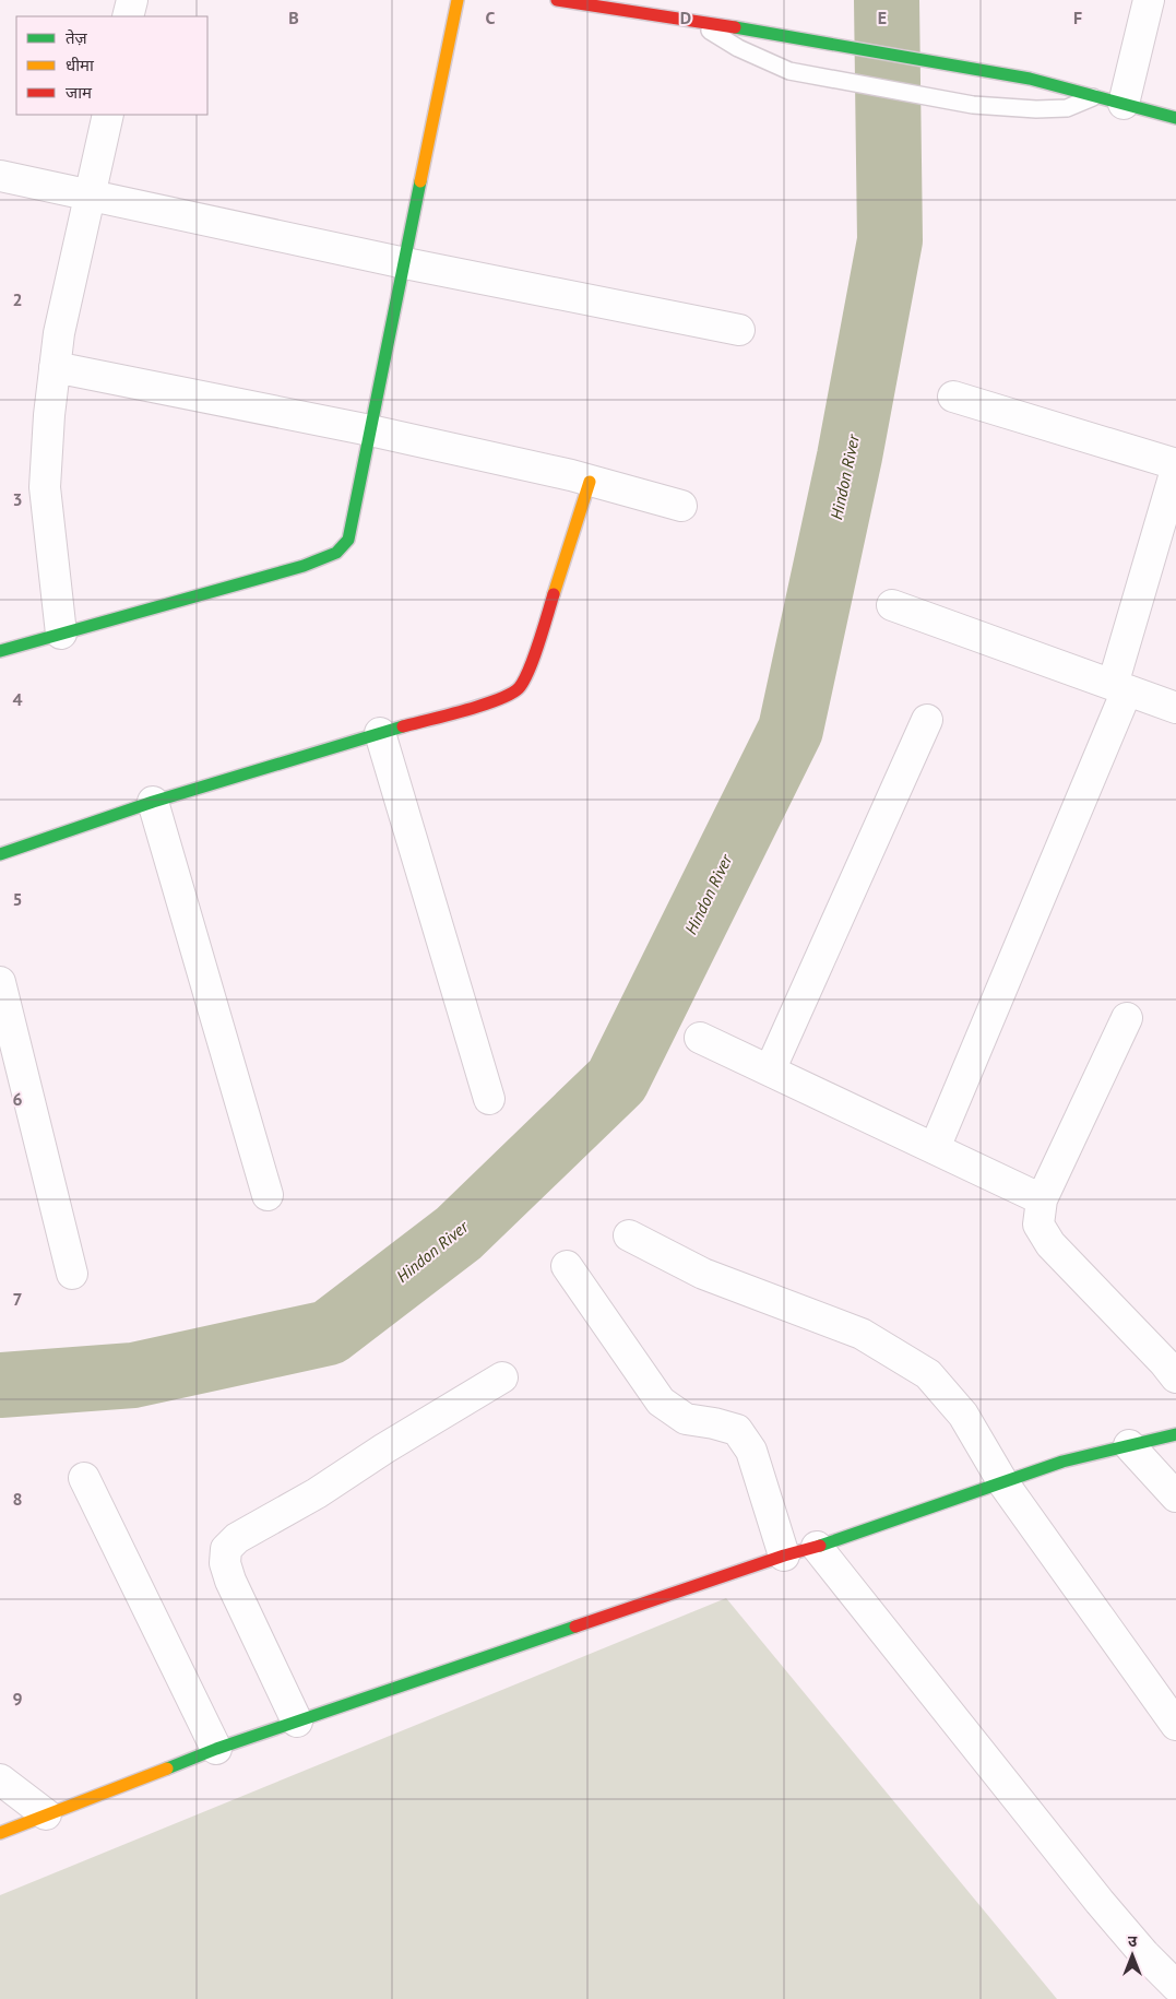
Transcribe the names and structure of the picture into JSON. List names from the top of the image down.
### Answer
{
  "water": ["Hindon River"],
  "legend": ["तेज़", "धीमा", "जाम"],
  "north": "top",
  "grid": {
    "columns": [
      "B",
      "C",
      "D",
      "E",
      "F"
    ],
    "rows": [
      "2",
      "3",
      "4",
      "5",
      "6",
      "7",
      "8",
      "9"
    ]
  }
}
